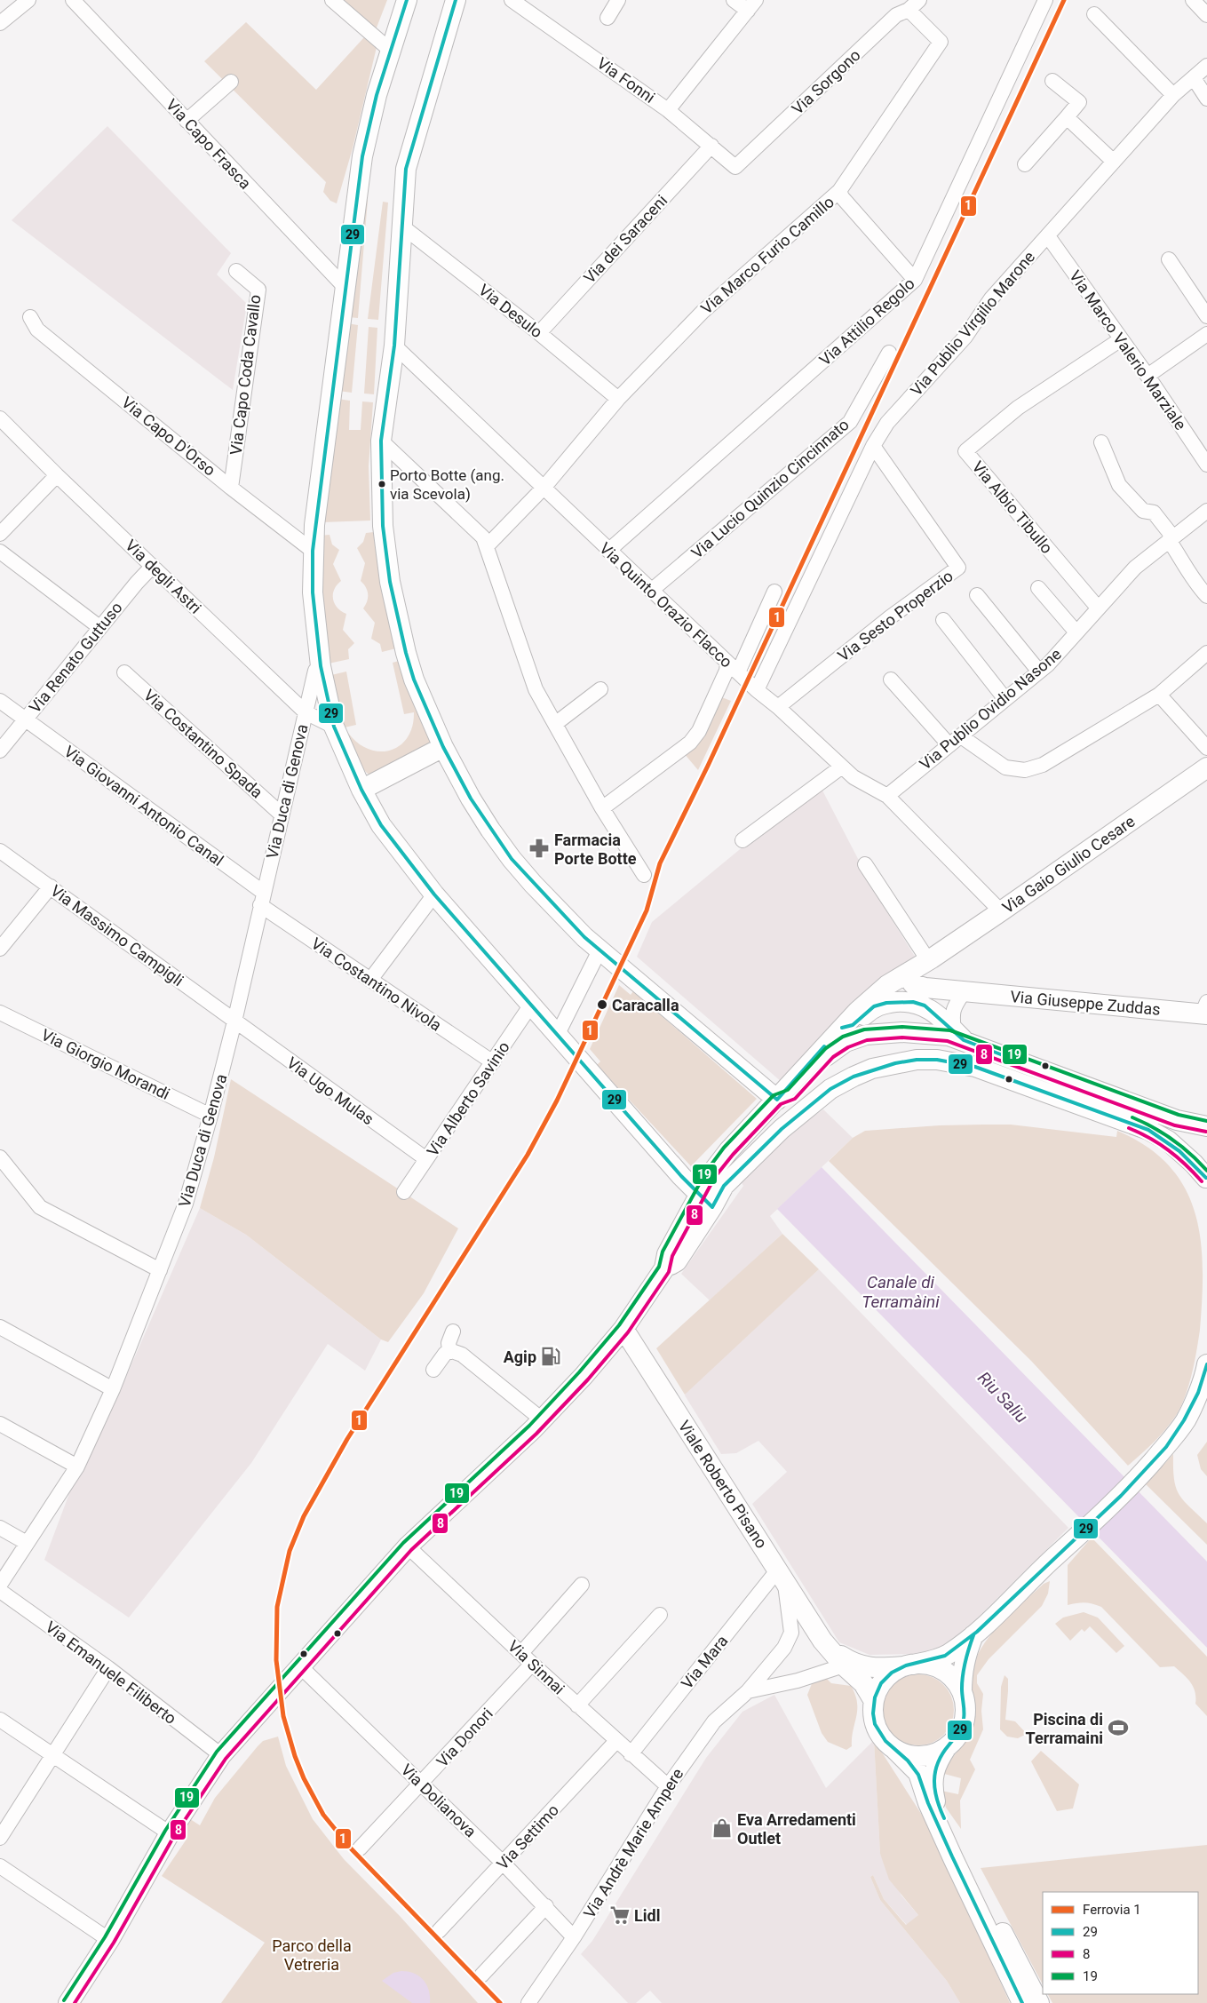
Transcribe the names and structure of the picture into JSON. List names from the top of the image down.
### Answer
{
  "streets": {
    "street": [
      "Via Fonni",
      "Via Sorgono",
      "Via Capo Frasca",
      "Via dei Saraceni",
      "Via Marco Furio Camillo",
      "Via Desulo",
      "Via Attilio Regolo",
      "Via Publio Virgilio Marone",
      "Via Marco Valerio Marziale",
      "Via Capo Coda Cavallo",
      "Via Capo D'Orso",
      "Via Lucio Quinzio Cincinnato",
      "Via Albio Tibullo",
      "Via degli Astri",
      "Via Quinto Orazio Flacco",
      "Via Sesto Properzio",
      "Via Renato Guttuso",
      "Via Publio Ovidio Nasone",
      "Via Costantino Spada",
      "Via Duca di Genova",
      "Via Giovanni Antonio Canal",
      "Via Gaio Giulio Cesare",
      "Via Massimo Campigli",
      "Via Costantino Nivola",
      "Via Giuseppe Zuddas",
      "Via Giorgio Morandi",
      "Via Ugo Mulas",
      "Via Alberto Savinio",
      "Viale Roberto Pisano",
      "Via Mara",
      "Via Sinnai",
      "Via Emanuele Filiberto",
      "Via Donori",
      "Via Dolianova",
      "Via Settimo",
      "Via Andrè Marie Ampere"
    ]
  },
  "crossings": [
    ["Via Fonni", "Via Sorgono"],
    ["Via Fonni", "Via dei Saraceni"],
    ["Via Sorgono", "Via Marco Furio Camillo"],
    ["Via dei Saraceni", "Via Desulo"],
    ["Via Marco Furio Camillo", "Via Desulo"],
    ["Via Marco Furio Camillo", "Via Quinto Orazio Flacco"],
    ["Via Attilio Regolo", "Via Quinto Orazio Flacco"],
    ["Via Publio Virgilio Marone", "Via Marco Valerio Marziale"],
    ["Via Publio Virgilio Marone", "Via Quinto Orazio Flacco"],
    ["Via Publio Virgilio Marone", "Via Sesto Properzio"],
    ["Via Marco Valerio Marziale", "Via Albio Tibullo"],
    ["Via Capo Coda Cavallo", "Via Capo D'Orso"],
    ["Via Lucio Quinzio Cincinnato", "Via Quinto Orazio Flacco"],
    ["Via Albio Tibullo", "Via Publio Ovidio Nasone"],
    ["Via degli Astri", "Via Renato Guttuso"],
    ["Via degli Astri", "Via Duca di Genova"],
    ["Via Quinto Orazio Flacco", "Via Sesto Properzio"],
    ["Via Quinto Orazio Flacco", "Via Publio Ovidio Nasone"],
    ["Via Quinto Orazio Flacco", "Via Gaio Giulio Cesare"],
    ["Via Renato Guttuso", "Via Giovanni Antonio Canal"],
    ["Via Costantino Spada", "Via Duca di Genova"],
    ["Via Duca di Genova", "Via Giovanni Antonio Canal"],
    ["Via Duca di Genova", "Via Massimo Campigli"],
    ["Via Duca di Genova", "Via Costantino Nivola"],
    ["Via Duca di Genova", "Via Giorgio Morandi"],
    ["Via Duca di Genova", "Via Ugo Mulas"],
    ["Via Giovanni Antonio Canal", "Via Costantino Nivola"],
    ["Via Massimo Campigli", "Via Ugo Mulas"],
    ["Via Costantino Nivola", "Via Alberto Savinio"],
    ["Via Ugo Mulas", "Via Alberto Savinio"],
    ["Viale Roberto Pisano", "Via Mara"],
    ["Viale Roberto Pisano", "Via Andrè Marie Ampere"],
    ["Via Mara", "Via Sinnai"],
    ["Via Mara", "Via Andrè Marie Ampere"],
    ["Via Sinnai", "Via Donori"],
    ["Via Sinnai", "Via Settimo"],
    ["Via Sinnai", "Via Andrè Marie Ampere"],
    ["Via Donori", "Via Dolianova"],
    ["Via Dolianova", "Via Settimo"],
    ["Via Dolianova", "Via Andrè Marie Ampere"]
  ],
  "water": ["Canale di Terramàini", "Riu Saliu"],
  "parks": ["Parco della Vetreria"],
  "places": {
    "other": ["Porto Botte (ang. via Scevola)", "Caracalla"],
    "pharmacy": ["Farmacia Porte Botte"],
    "fuel station": ["Agip"],
    "sports": ["Piscina di Terramaini"],
    "shop": ["Eva Arredamenti Outlet"],
    "supermarket": ["Lidl"]
  },
  "lines": [
    "rail line 1",
    "transit line 29",
    "transit line 19",
    "transit line 8"
  ],
  "legend": [
    "Ferrovia 1",
    "29",
    "8",
    "19"
  ]
}
